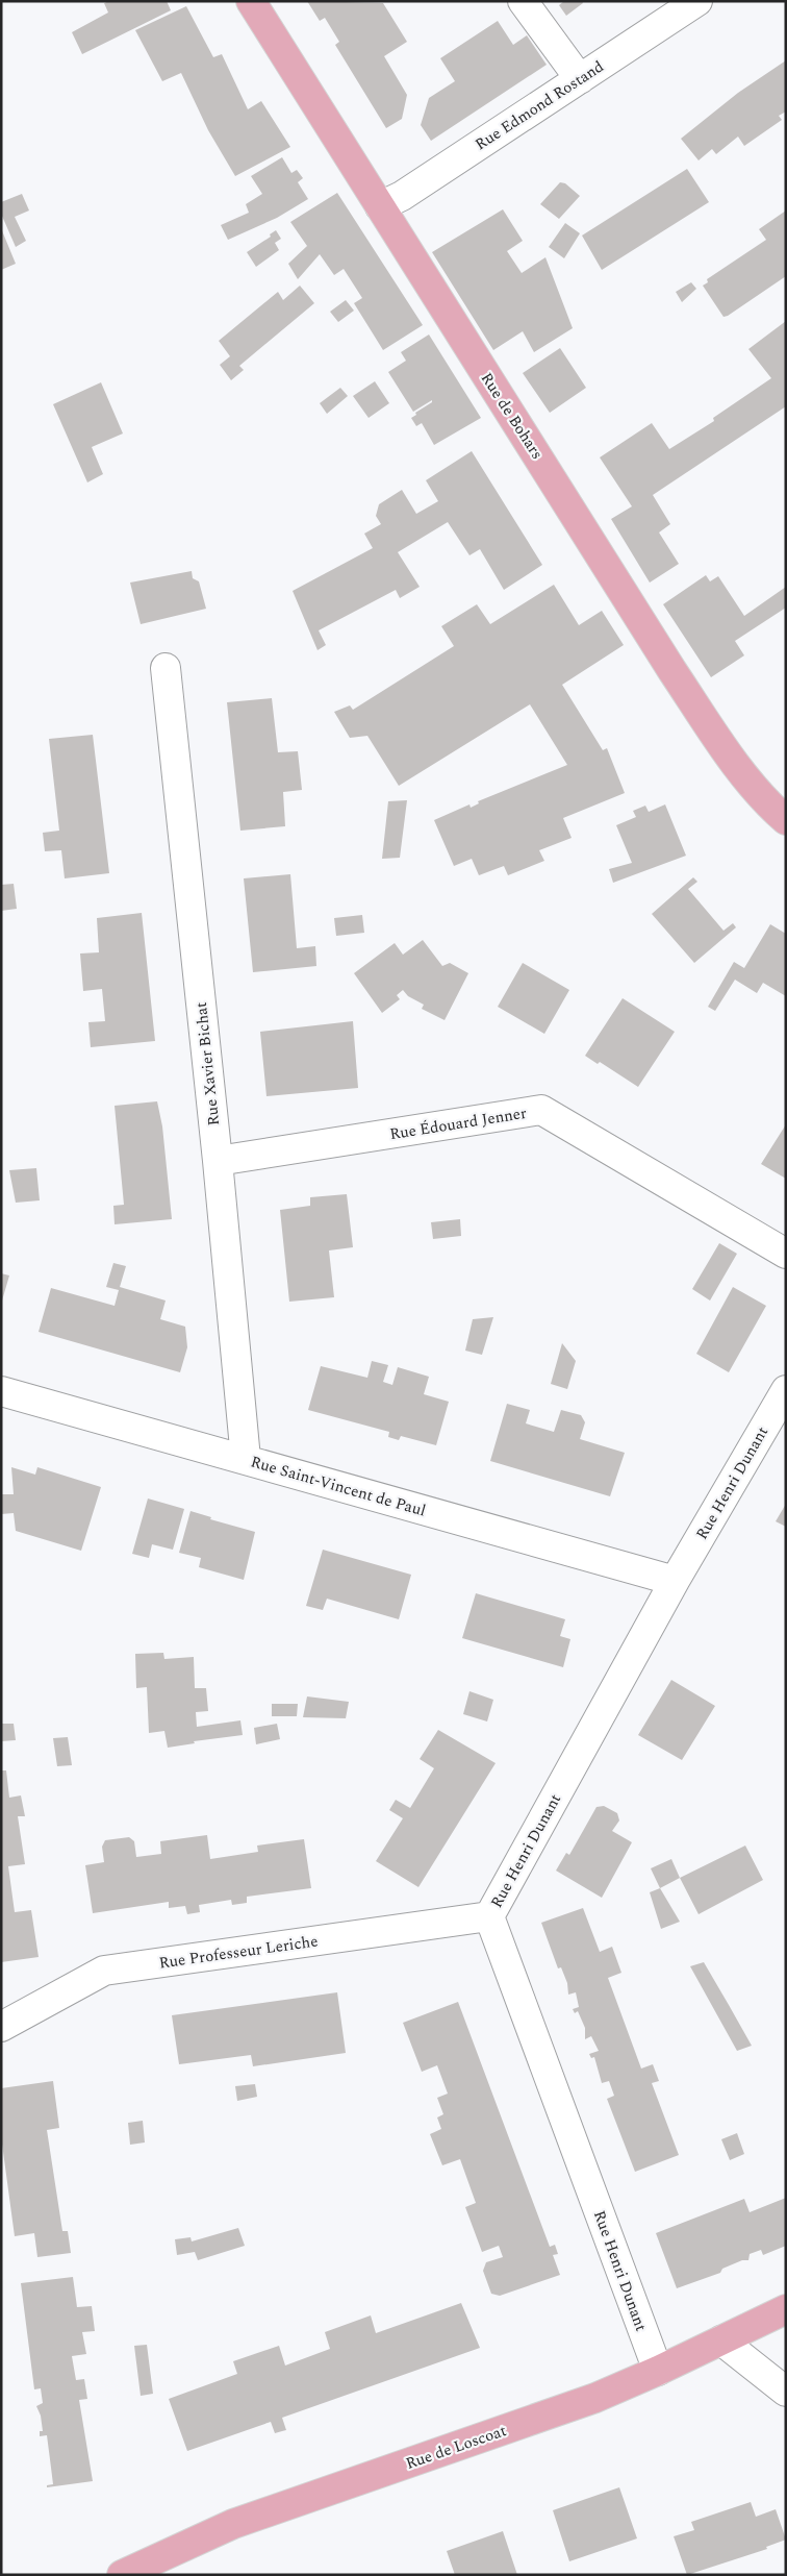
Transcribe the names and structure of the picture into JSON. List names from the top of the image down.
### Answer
{
  "streets": {
    "main road": ["Rue de Bohars", "Rue de Loscoat"],
    "street": [
      "Rue Edmond Rostand",
      "Rue Xavier Bichat",
      "Rue Édouard Jenner",
      "Rue Henri Dunant",
      "Rue Saint-Vincent de Paul",
      "Rue Professeur Leriche"
    ]
  },
  "crossings": [
    ["Rue Edmond Rostand", "Rue de Bohars"],
    ["Rue Xavier Bichat", "Rue Édouard Jenner"],
    ["Rue Xavier Bichat", "Rue Saint-Vincent de Paul"],
    ["Rue Henri Dunant", "Rue Saint-Vincent de Paul"],
    ["Rue Henri Dunant", "Rue Professeur Leriche"],
    ["Rue Henri Dunant", "Rue de Loscoat"]
  ]
}
